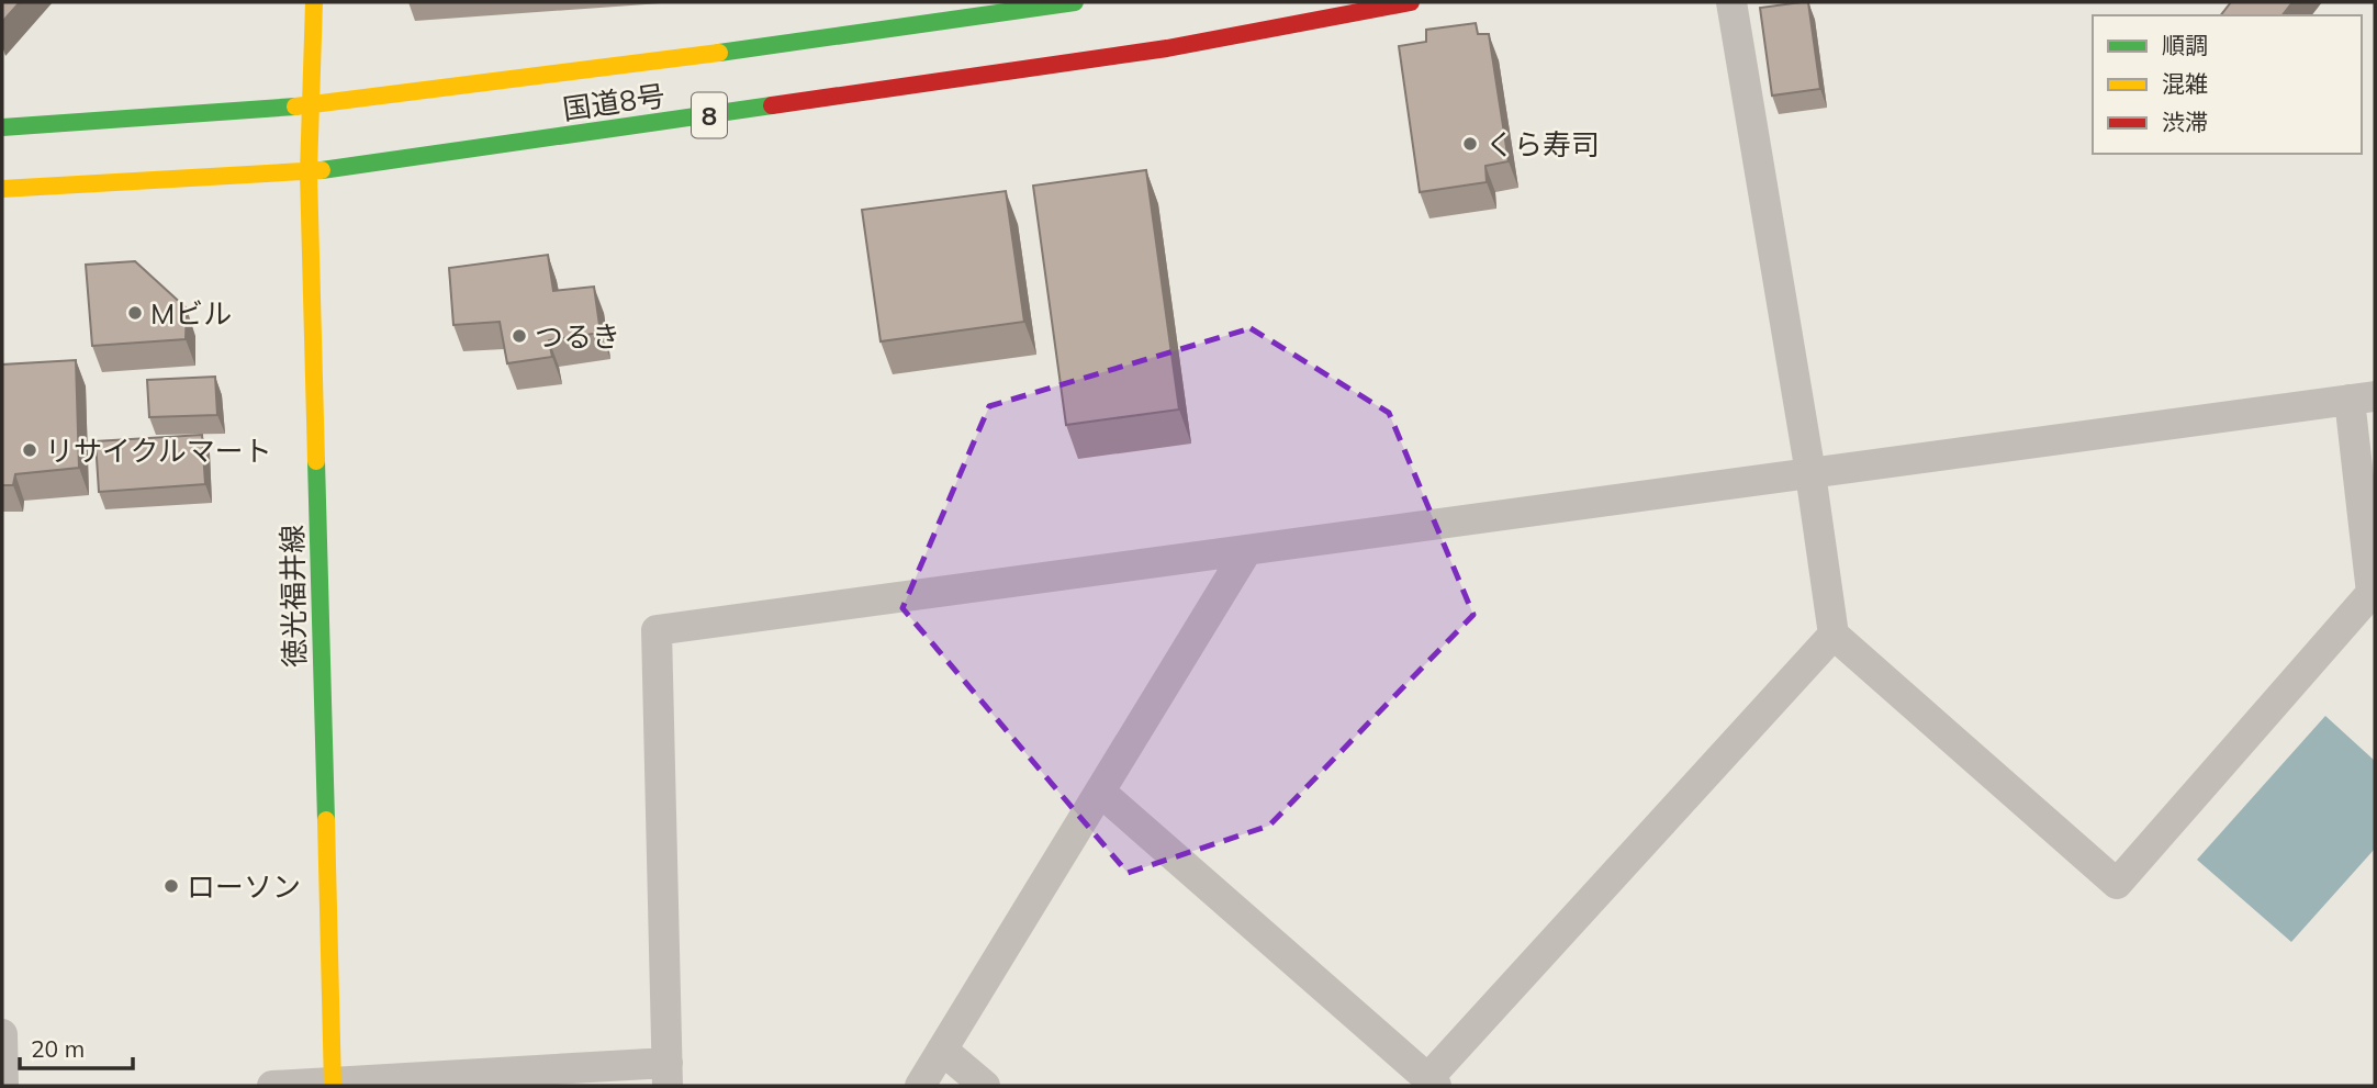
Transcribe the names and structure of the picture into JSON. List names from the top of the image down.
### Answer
{
  "streets": {
    "main road": ["国道8号", "8", "徳光福井線"]
  },
  "crossings": [
    ["国道8号", "徳光福井線"]
  ],
  "places": [
    "くら寿司",
    "Mビル",
    "つるき",
    "リサイクルマート",
    "ローソン"
  ],
  "legend": ["順調", "混雑", "渋滞"],
  "scale_bar": "20 m"
}
